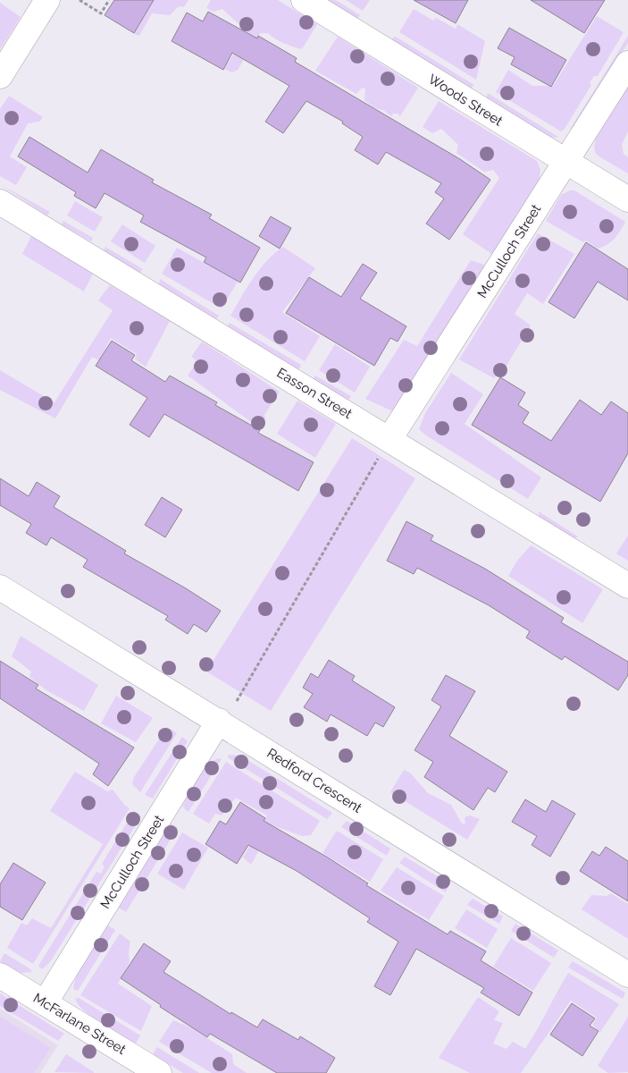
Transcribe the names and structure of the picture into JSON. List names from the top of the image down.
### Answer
{
  "streets": {
    "street": [
      "Woods Street",
      "McCulloch Street",
      "Easson Street",
      "Redford Crescent",
      "McFarlane Street"
    ]
  },
  "crossings": [
    ["Woods Street", "McCulloch Street"],
    ["McCulloch Street", "Easson Street"],
    ["McCulloch Street", "Redford Crescent"],
    ["McCulloch Street", "McFarlane Street"]
  ]
}
